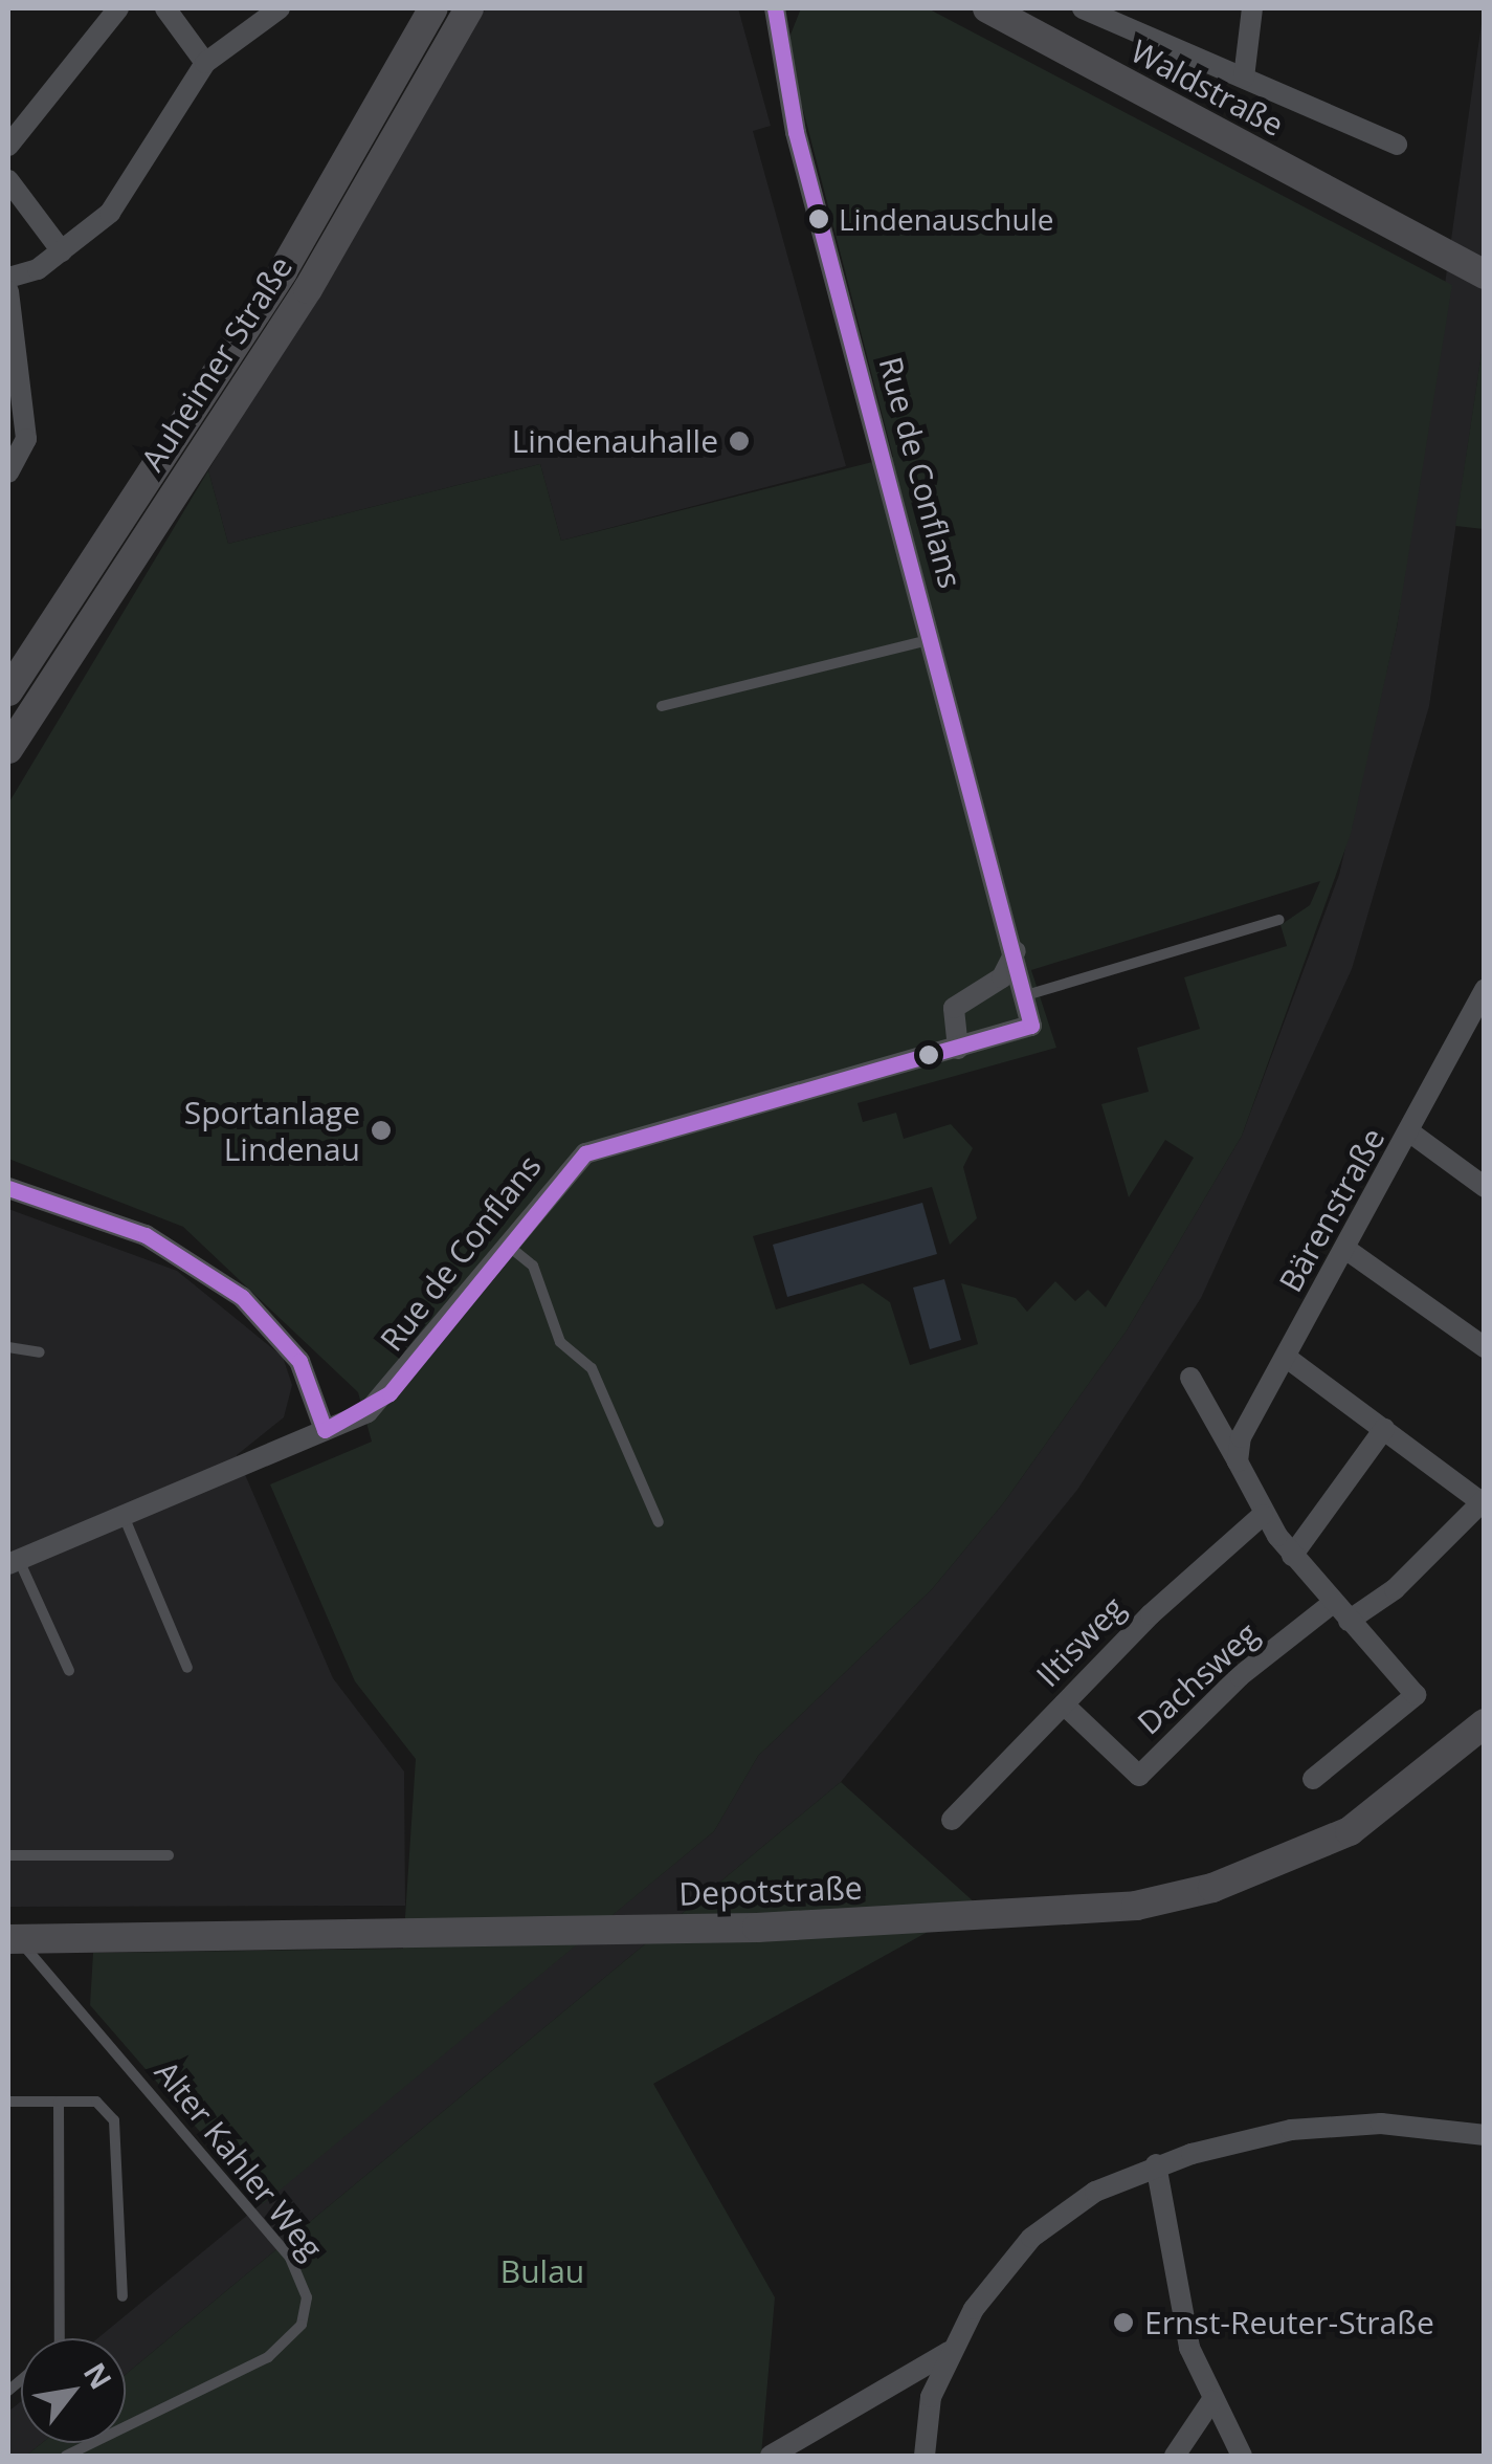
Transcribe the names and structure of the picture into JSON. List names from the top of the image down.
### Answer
{
  "streets": {
    "main road": ["Waldstraße", "Auheimer Straße", "Depotstraße"],
    "street": [
      "Rue de Conflans",
      "Bärenstraße",
      "Iltisweg",
      "Dachsweg"
    ],
    "lane": ["Alter Kahler Weg"]
  },
  "crossings": [
    ["Iltisweg", "Dachsweg"],
    ["Depotstraße", "Alter Kahler Weg"]
  ],
  "parks": ["Bulau"],
  "places": [
    "Lindenauschule",
    "Lindenauhalle",
    "Sportanlage Lindenau",
    "Ernst-Reuter-Straße"
  ],
  "north": "top right"
}
